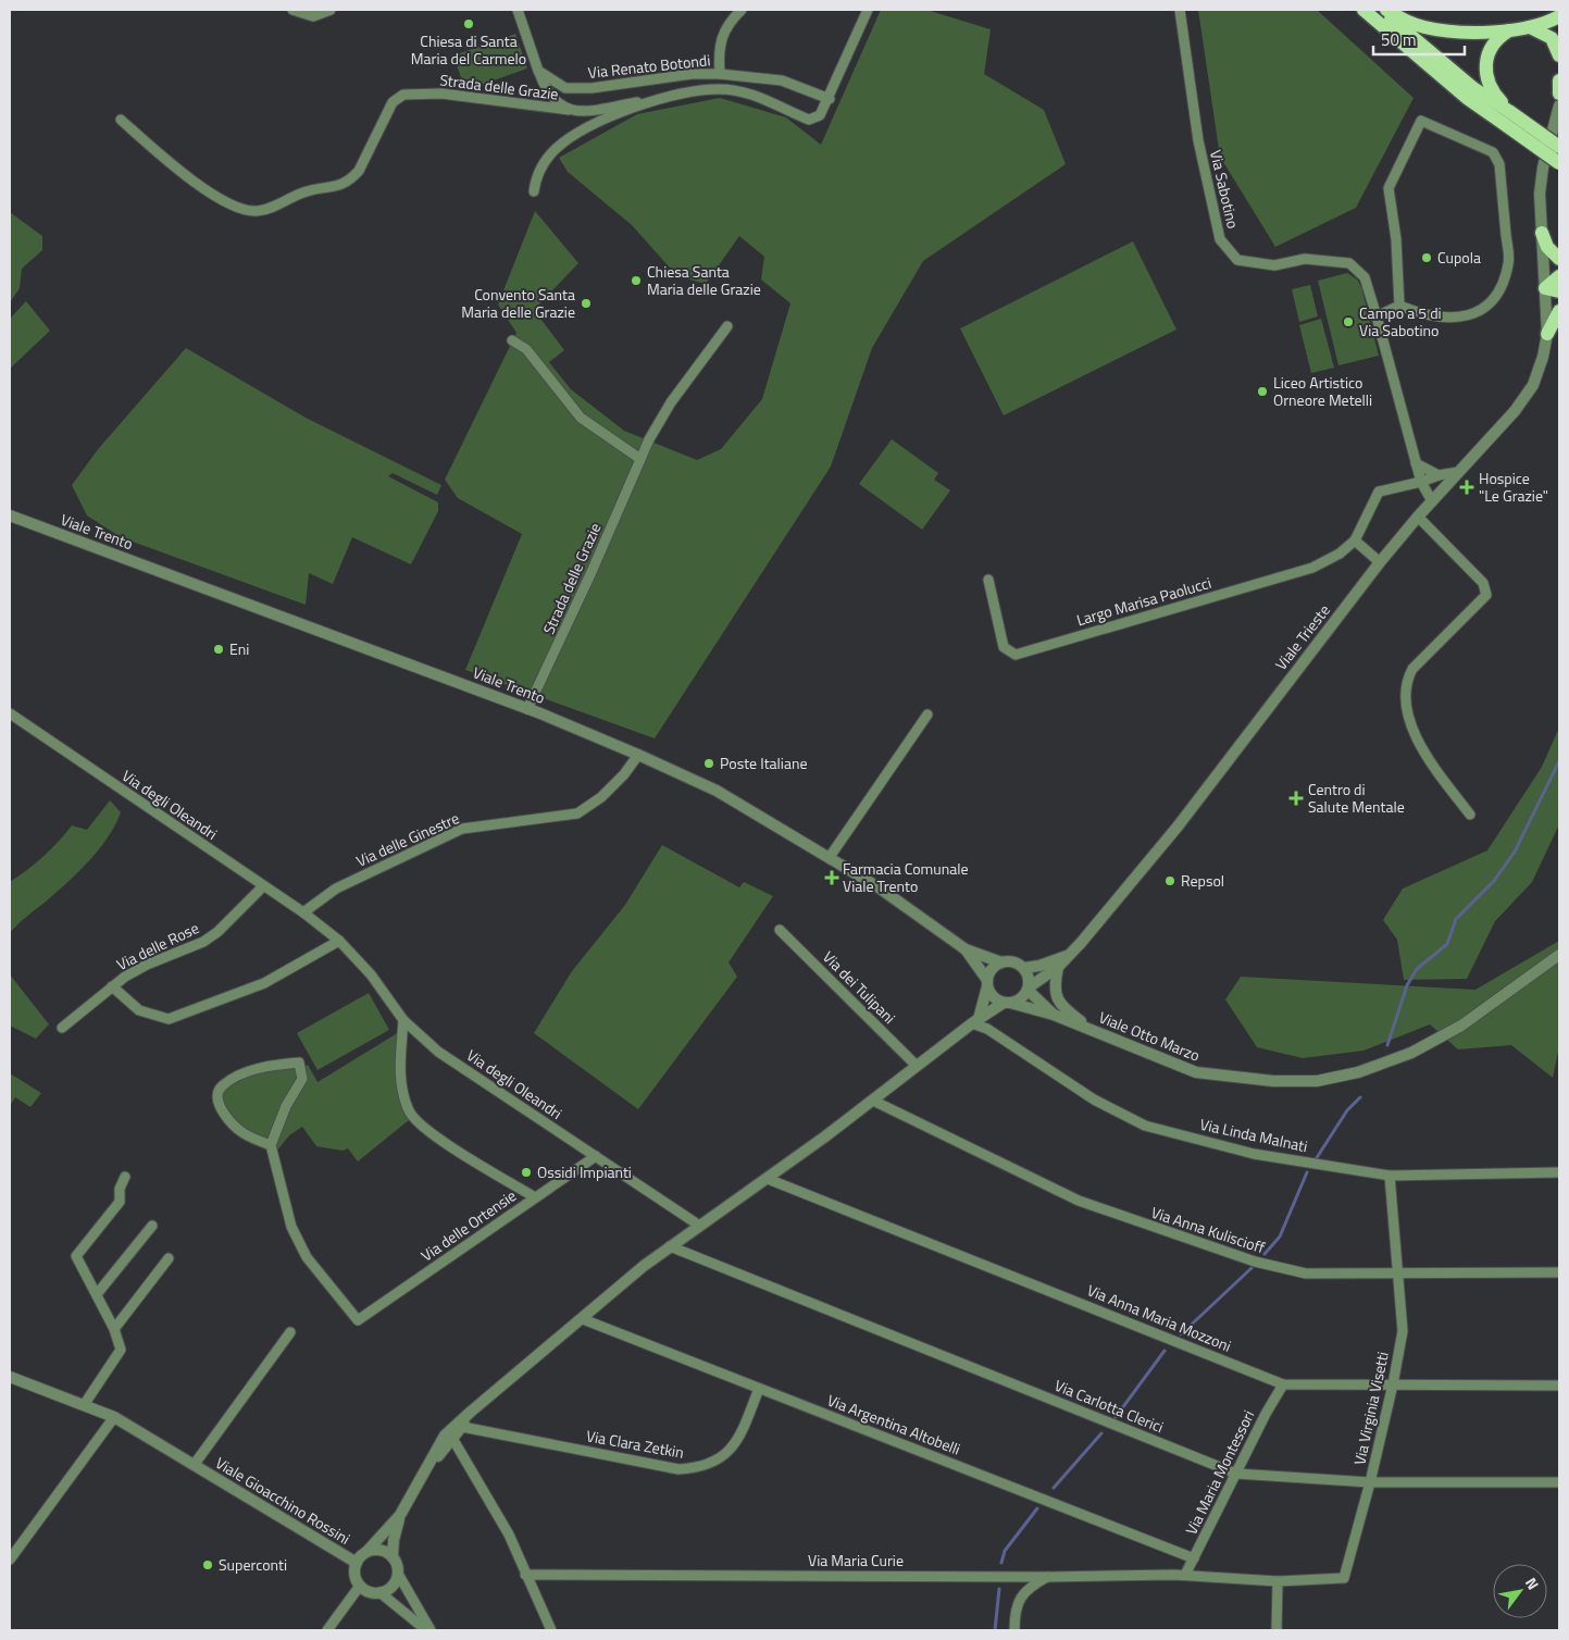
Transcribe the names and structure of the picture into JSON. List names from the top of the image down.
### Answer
{
  "streets": {
    "street": [
      "Via Renato Botondi",
      "Strada delle Grazie",
      "Via Sabotino",
      "Viale Trento",
      "Largo Marisa Paolucci",
      "Viale Trieste",
      "Via degli Oleandri",
      "Via delle Ginestre",
      "Via delle Rose",
      "Via dei Tulipani",
      "Viale Otto Marzo",
      "Via Linda Malnati",
      "Via delle Ortensie",
      "Via Anna Kuliscioff",
      "Via Anna Maria Mozzoni",
      "Via Carlotta Clerici",
      "Via Virginia Visetti",
      "Via Argentina Altobelli",
      "Via Clara Zetkin",
      "Via Maria Montessori",
      "Viale Gioacchino Rossini",
      "Via Maria Curie"
    ]
  },
  "crossings": [
    ["Via Renato Botondi", "Strada delle Grazie"],
    ["Strada delle Grazie", "Viale Trento"],
    ["Via Sabotino", "Largo Marisa Paolucci"],
    ["Via Sabotino", "Viale Trieste"],
    ["Viale Trento", "Viale Trieste"],
    ["Viale Trento", "Via delle Ginestre"],
    ["Viale Trento", "Viale Otto Marzo"],
    ["Viale Trieste", "Viale Otto Marzo"],
    ["Via degli Oleandri", "Via delle Ginestre"],
    ["Via degli Oleandri", "Via delle Rose"],
    ["Via degli Oleandri", "Via delle Ortensie"],
    ["Via Linda Malnati", "Via Virginia Visetti"],
    ["Via Anna Kuliscioff", "Via Virginia Visetti"],
    ["Via Anna Maria Mozzoni", "Via Virginia Visetti"],
    ["Via Anna Maria Mozzoni", "Via Maria Montessori"],
    ["Via Carlotta Clerici", "Via Virginia Visetti"],
    ["Via Carlotta Clerici", "Via Maria Montessori"],
    ["Via Virginia Visetti", "Via Maria Montessori"],
    ["Via Virginia Visetti", "Via Maria Curie"],
    ["Via Argentina Altobelli", "Via Clara Zetkin"],
    ["Via Argentina Altobelli", "Via Maria Montessori"],
    ["Via Maria Montessori", "Via Maria Curie"]
  ],
  "places": {
    "other": [
      "Chiesa di Santa Maria del Carmelo",
      "Cupola",
      "Chiesa Santa Maria delle Grazie",
      "Convento Santa Maria delle Grazie",
      "Campo a 5 di Via Sabotino",
      "Liceo Artistico Orneore Metelli",
      "Eni",
      "Poste Italiane",
      "Repsol",
      "Ossidi Impianti",
      "Superconti"
    ],
    "health": ["Hospice \"Le Grazie\"", "Centro di Salute Mentale", "Farmacia Comunale Viale Trento"]
  },
  "scale_bar": "50 m",
  "north": "top right"
}
